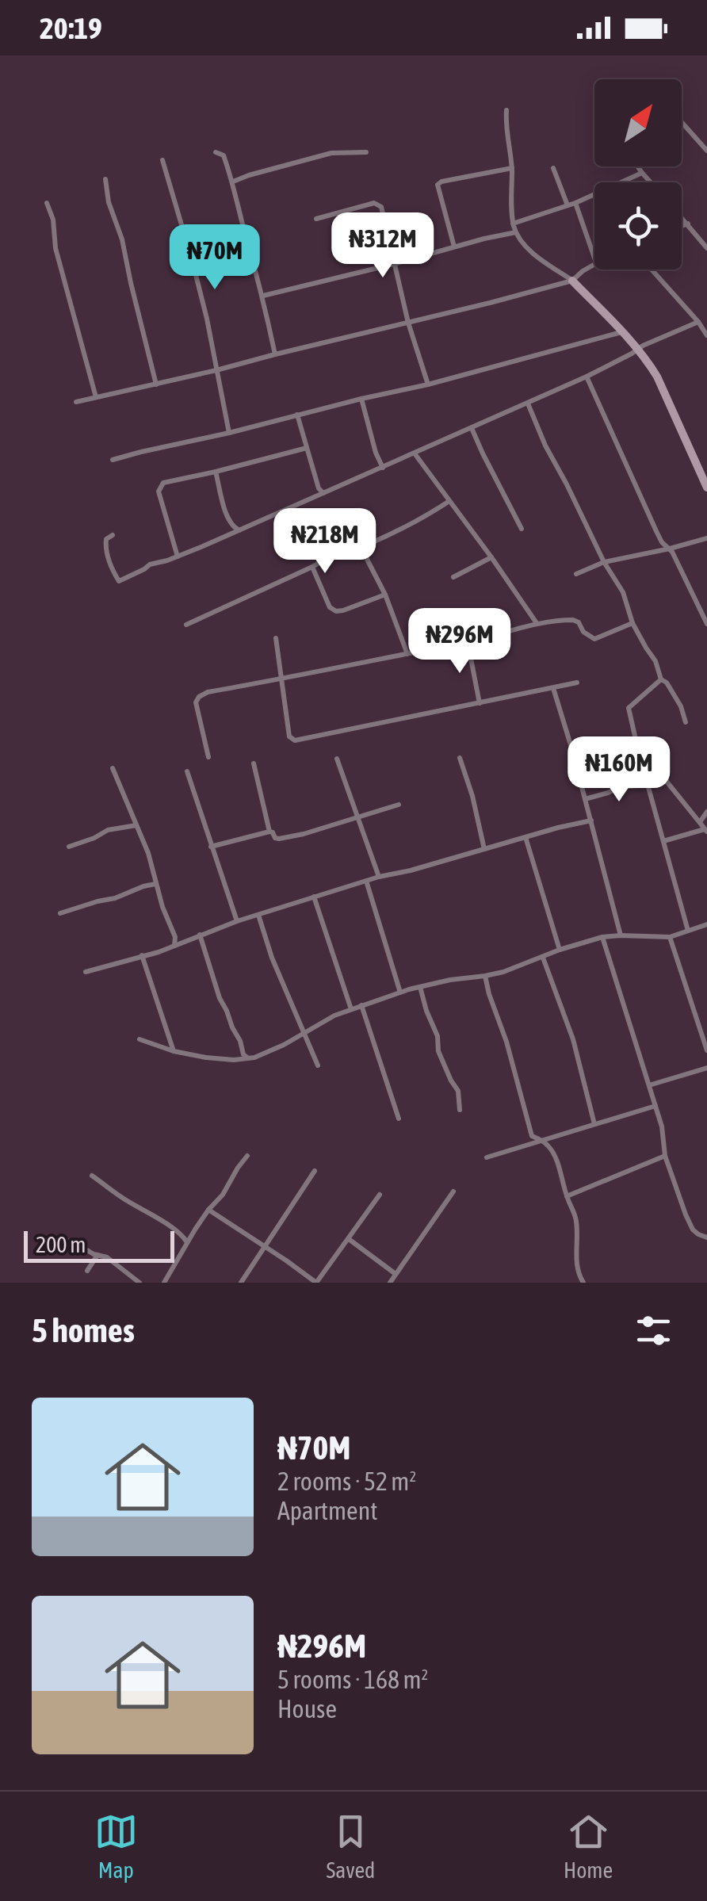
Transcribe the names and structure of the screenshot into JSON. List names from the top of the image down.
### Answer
{
  "scale_bar": "200 m",
  "north": "top right",
  "page": {
    "status": "20:19",
    "price": [
      "₦312M",
      "₦70M",
      "₦218M",
      "₦296M",
      "₦160M"
    ],
    "scale": "200 m",
    "heading": "5 homes",
    "list": [
      {
        "name": "₦70M",
        "note": "2 rooms · 52 m² · Apartment"
      },
      {
        "name": "₦296M",
        "note": "5 rooms · 168 m² · House"
      }
    ],
    "tabs": ["Map", "Saved", "Home"]
  }
}
